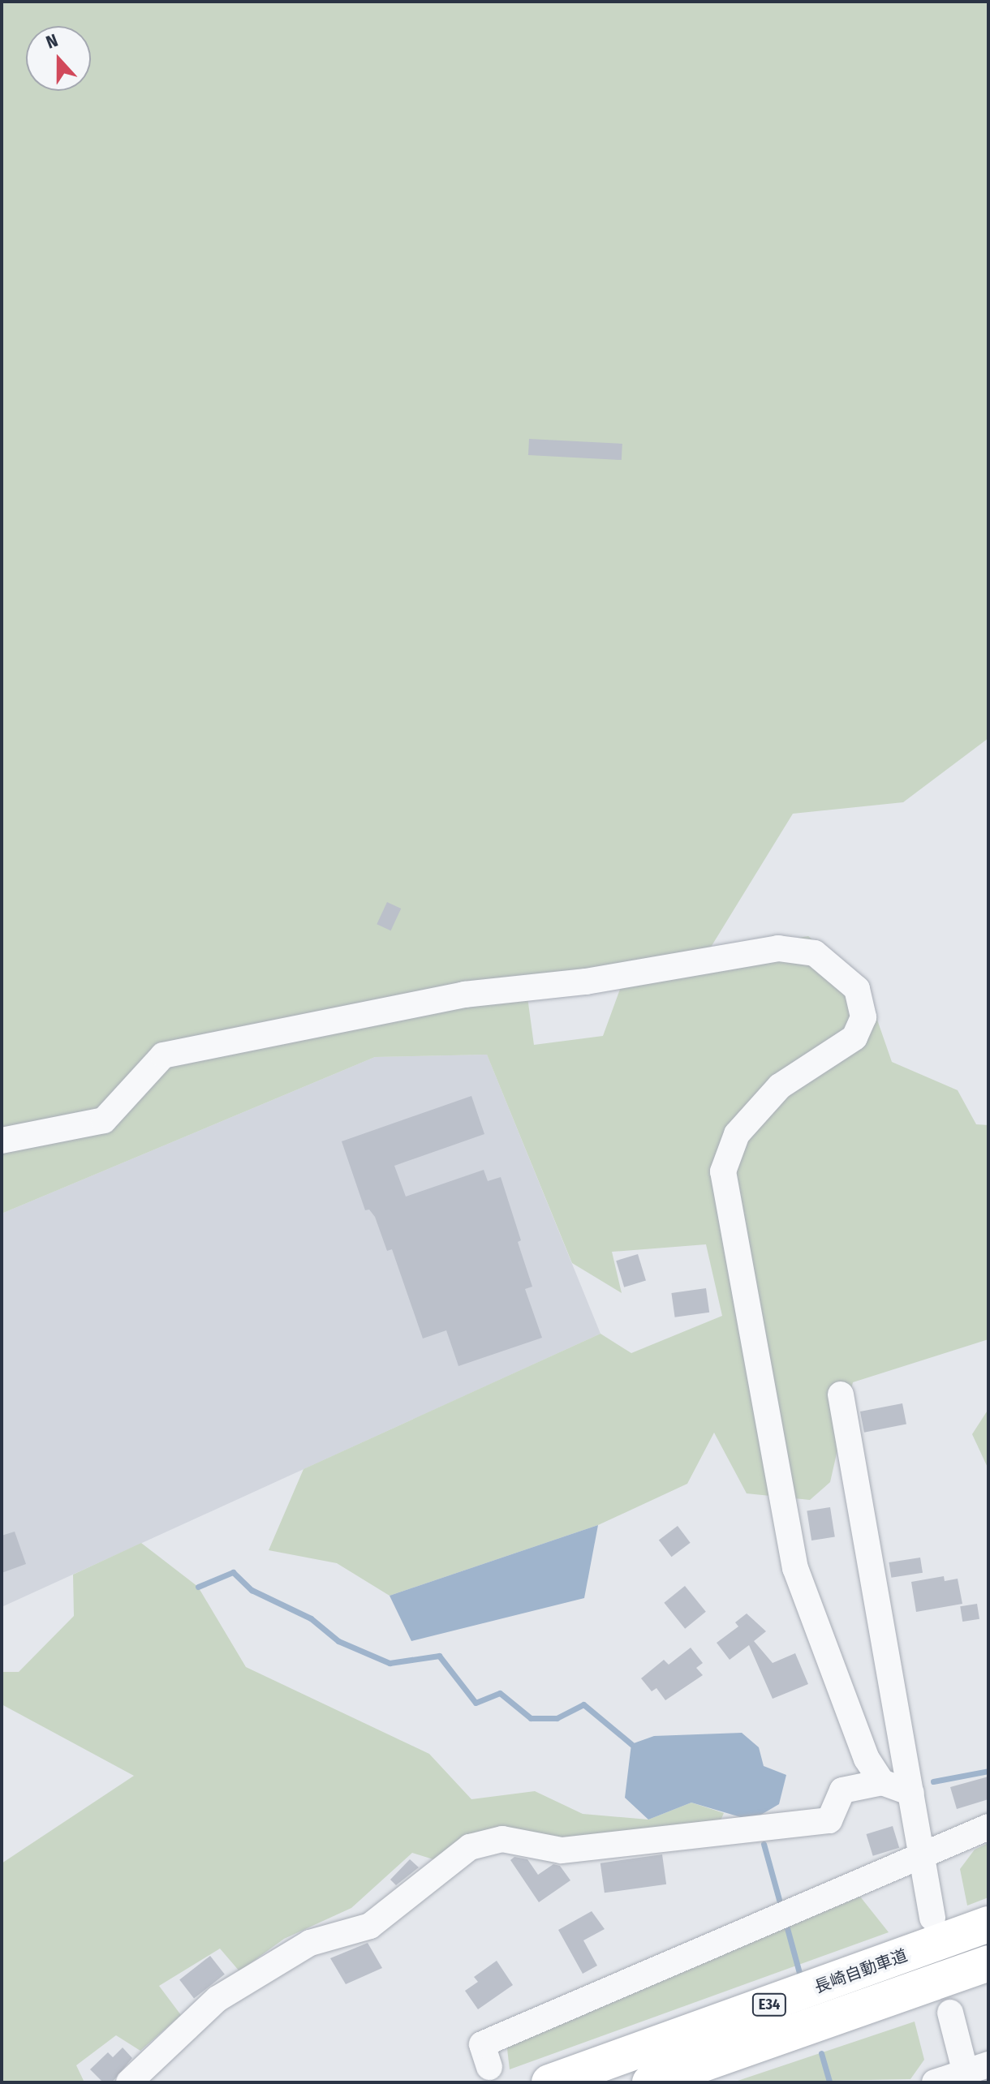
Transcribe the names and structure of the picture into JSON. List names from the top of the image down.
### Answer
{
  "streets": {
    "highway": ["長崎自動車道", "E34"]
  },
  "north": "top"
}
